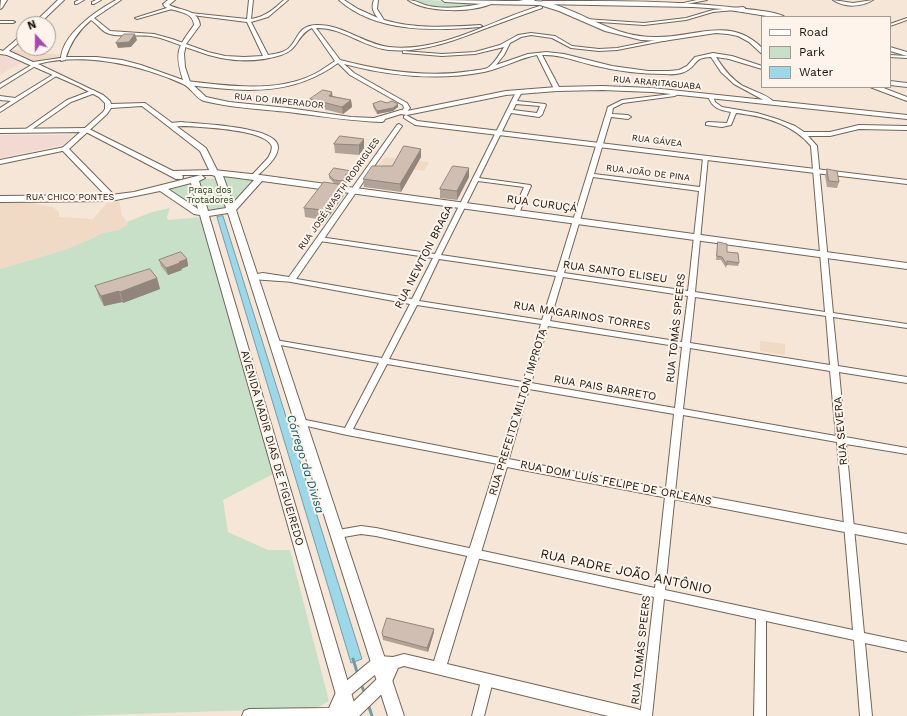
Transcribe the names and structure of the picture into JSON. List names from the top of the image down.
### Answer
{
  "streets": {
    "main road": ["RUA CHICO PONTES", "RUA CURUÇÁ", "AVENIDA NADIR DIAS DE FIGUEIREDO"],
    "street": [
      "RUA ARARITAGUABA",
      "RUA DO IMPERADOR",
      "RUA GÁVEA",
      "RUA JOÃO DE PINA",
      "RUA JOSÉ WASTH RODRIGUES",
      "RUA NEWTON BRAGA",
      "RUA SANTO ELISEU",
      "RUA MAGARINOS TORRES",
      "RUA TOMÁS SPEERS",
      "RUA PAIS BARRETO",
      "RUA PREFEITO MILTON IMPROTA",
      "RUA SEVERA",
      "RUA DOM LUÍS FELIPE DE ORLEANS",
      "RUA PADRE JOÃO ANTÔNIO"
    ]
  },
  "crossings": [
    ["RUA ARARITAGUABA", "RUA DO IMPERADOR"],
    ["RUA ARARITAGUABA", "RUA JOSÉ WASTH RODRIGUES"],
    ["RUA ARARITAGUABA", "RUA NEWTON BRAGA"],
    ["RUA DO IMPERADOR", "RUA JOSÉ WASTH RODRIGUES"],
    ["RUA GÁVEA", "RUA NEWTON BRAGA"],
    ["RUA GÁVEA", "RUA TOMÁS SPEERS"],
    ["RUA GÁVEA", "RUA PREFEITO MILTON IMPROTA"],
    ["RUA GÁVEA", "RUA SEVERA"],
    ["RUA JOÃO DE PINA", "RUA TOMÁS SPEERS"],
    ["RUA JOÃO DE PINA", "RUA PREFEITO MILTON IMPROTA"],
    ["RUA JOSÉ WASTH RODRIGUES", "RUA CURUÇÁ"],
    ["RUA JOSÉ WASTH RODRIGUES", "RUA SANTO ELISEU"],
    ["RUA JOSÉ WASTH RODRIGUES", "RUA MAGARINOS TORRES"],
    ["RUA CHICO PONTES", "RUA CURUÇÁ"],
    ["RUA CHICO PONTES", "AVENIDA NADIR DIAS DE FIGUEIREDO"],
    ["RUA CURUÇÁ", "RUA NEWTON BRAGA"],
    ["RUA CURUÇÁ", "RUA TOMÁS SPEERS"],
    ["RUA CURUÇÁ", "RUA PREFEITO MILTON IMPROTA"],
    ["RUA CURUÇÁ", "RUA SEVERA"],
    ["RUA NEWTON BRAGA", "RUA SANTO ELISEU"],
    ["RUA NEWTON BRAGA", "RUA MAGARINOS TORRES"],
    ["RUA NEWTON BRAGA", "RUA PAIS BARRETO"],
    ["RUA NEWTON BRAGA", "RUA DOM LUÍS FELIPE DE ORLEANS"],
    ["RUA SANTO ELISEU", "RUA TOMÁS SPEERS"],
    ["RUA SANTO ELISEU", "RUA PREFEITO MILTON IMPROTA"],
    ["RUA SANTO ELISEU", "RUA SEVERA"],
    ["RUA MAGARINOS TORRES", "RUA TOMÁS SPEERS"],
    ["RUA MAGARINOS TORRES", "RUA PREFEITO MILTON IMPROTA"],
    ["RUA MAGARINOS TORRES", "RUA SEVERA"],
    ["RUA TOMÁS SPEERS", "RUA PAIS BARRETO"],
    ["RUA TOMÁS SPEERS", "RUA DOM LUÍS FELIPE DE ORLEANS"],
    ["RUA TOMÁS SPEERS", "RUA PADRE JOÃO ANTÔNIO"],
    ["RUA PAIS BARRETO", "RUA PREFEITO MILTON IMPROTA"],
    ["RUA PAIS BARRETO", "RUA SEVERA"],
    ["RUA PREFEITO MILTON IMPROTA", "RUA DOM LUÍS FELIPE DE ORLEANS"],
    ["RUA PREFEITO MILTON IMPROTA", "RUA PADRE JOÃO ANTÔNIO"],
    ["RUA SEVERA", "RUA DOM LUÍS FELIPE DE ORLEANS"],
    ["RUA SEVERA", "RUA PADRE JOÃO ANTÔNIO"]
  ],
  "water": ["Córrego da Divisa"],
  "parks": ["Praça dos Trotadores"],
  "legend": ["Road", "Park", "Water"],
  "north": "top"
}
